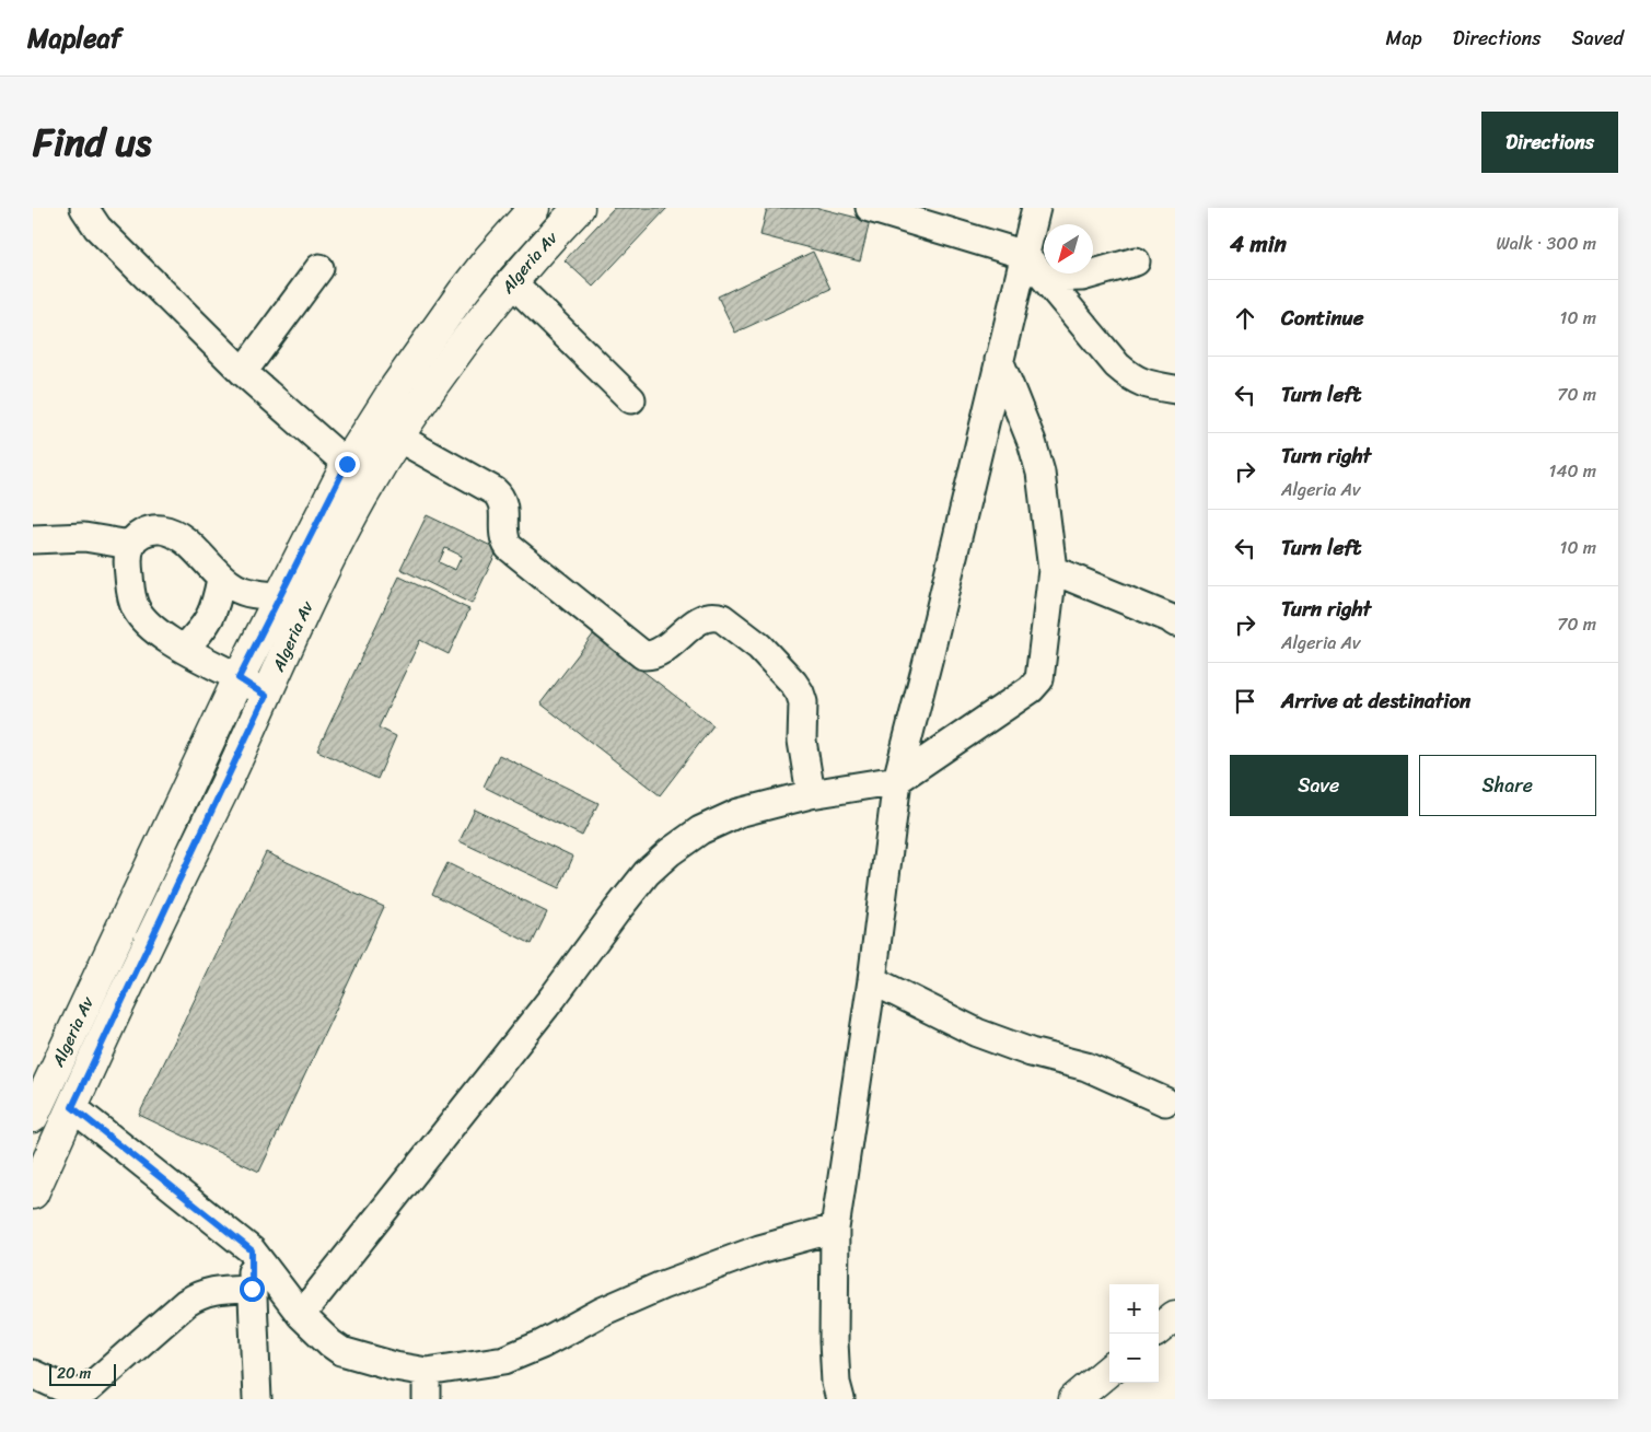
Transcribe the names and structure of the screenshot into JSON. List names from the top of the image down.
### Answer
{
  "streets": {
    "main road": ["Algeria Av"]
  },
  "scale_bar": "20 m",
  "north": "bottom left",
  "page": {
    "header": "Mapleaf",
    "nav": ["Map", "Directions", "Saved"],
    "title": "Find us",
    "buttons": [
      "Directions",
      ["Save", "Share"]
    ],
    "heading": ["4 min", "Walk · 300 m"],
    "list": [
      ["Continue", "10 m"],
      ["Turn left", "70 m"],
      ["Turn right", "Algeria Av", "140 m"],
      ["Turn left", "10 m"],
      ["Turn right", "Algeria Av", "70 m"],
      "Arrive at destination"
    ],
    "map_buttons": ["+", "−"],
    "scale": "20 m"
  }
}
